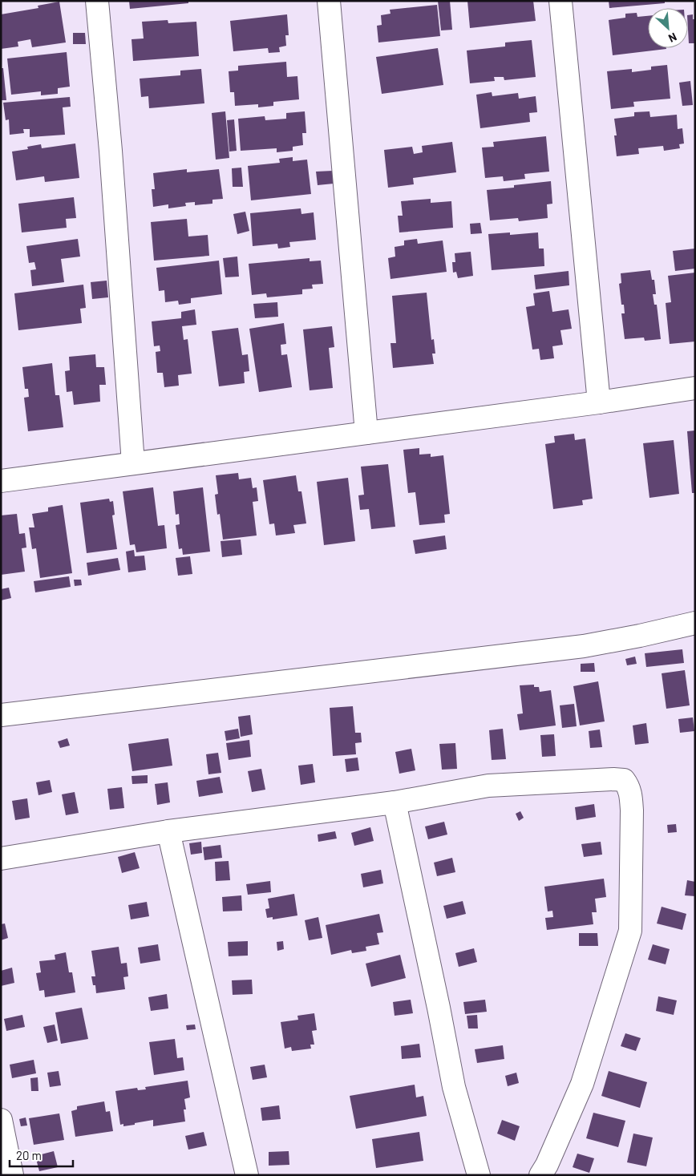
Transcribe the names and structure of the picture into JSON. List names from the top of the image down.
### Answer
{
  "scale_bar": "20 m",
  "north": "bottom right"
}
